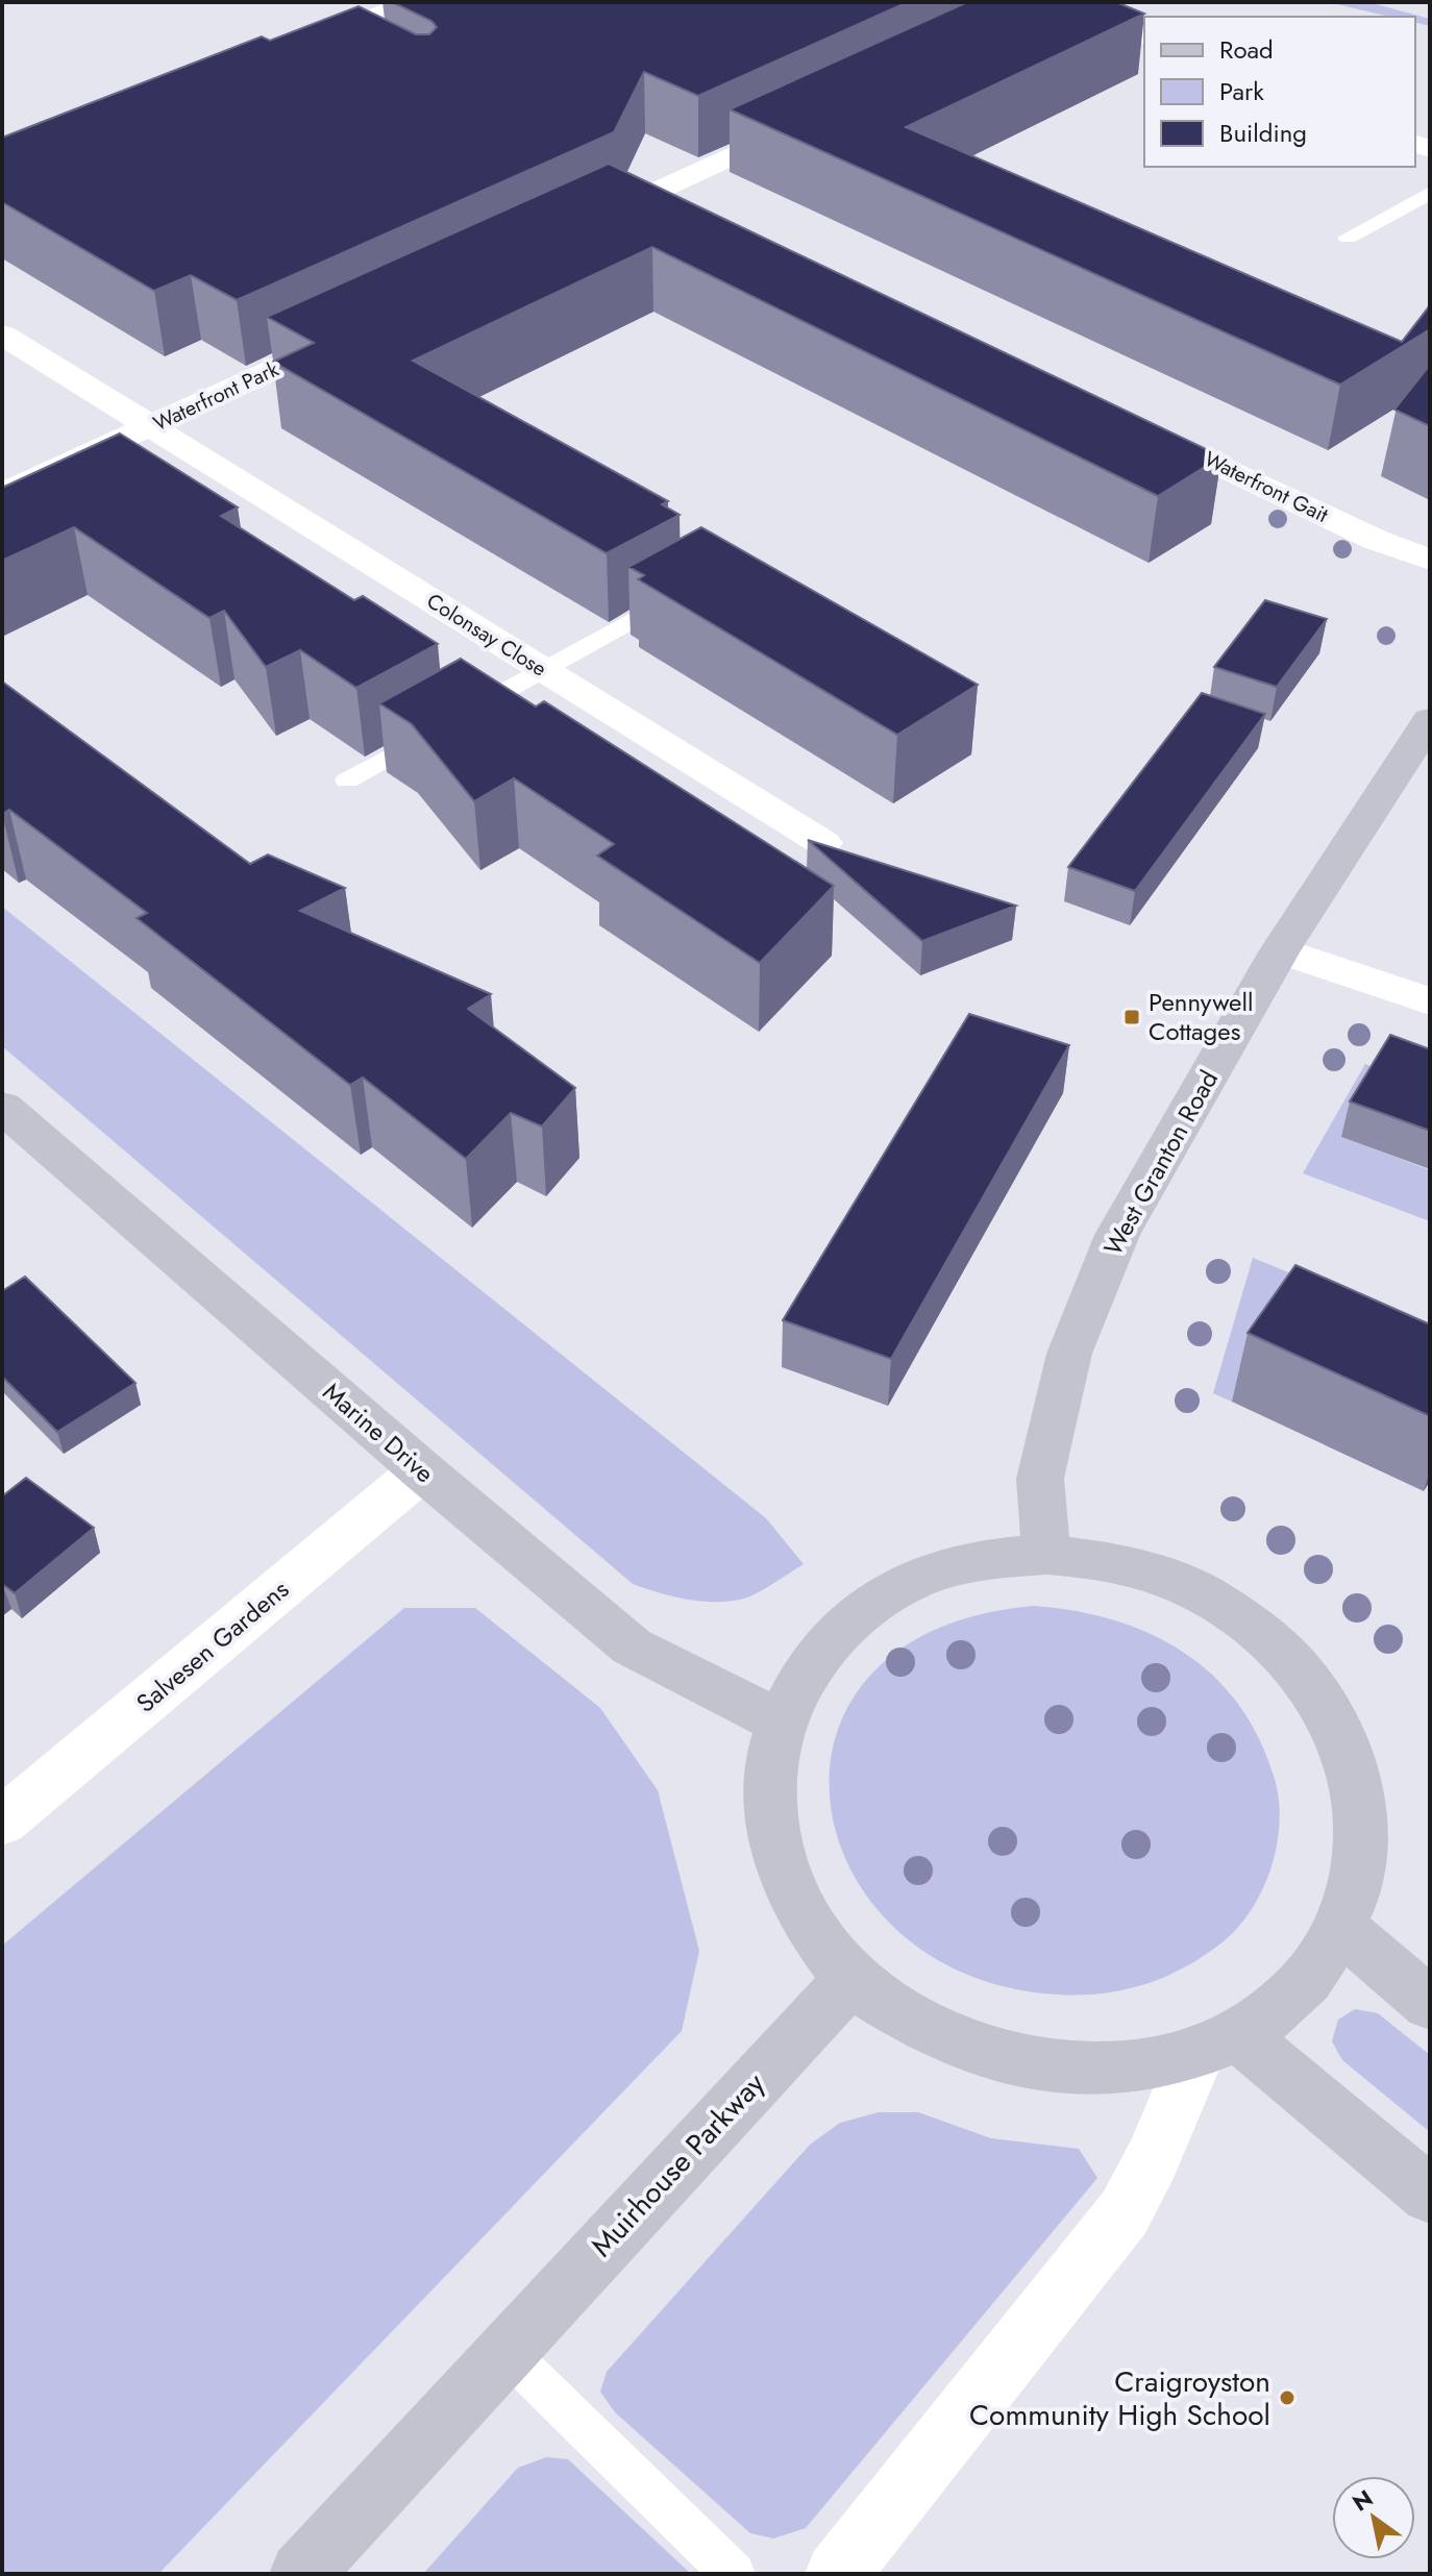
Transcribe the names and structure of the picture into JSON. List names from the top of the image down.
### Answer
{
  "streets": {
    "street": [
      "Waterfront Park",
      "Waterfront Gait",
      "Colonsay Close",
      "West Granton Road",
      "Marine Drive",
      "Salvesen Gardens",
      "Muirhouse Parkway"
    ]
  },
  "crossings": [
    ["Waterfront Park", "Colonsay Close"],
    ["Marine Drive", "Salvesen Gardens"]
  ],
  "places": {
    "transit": ["Pennywell Cottages"],
    "other": ["Craigroyston Community High School"]
  },
  "legend": ["Road", "Park", "Building"],
  "north": "top left"
}
